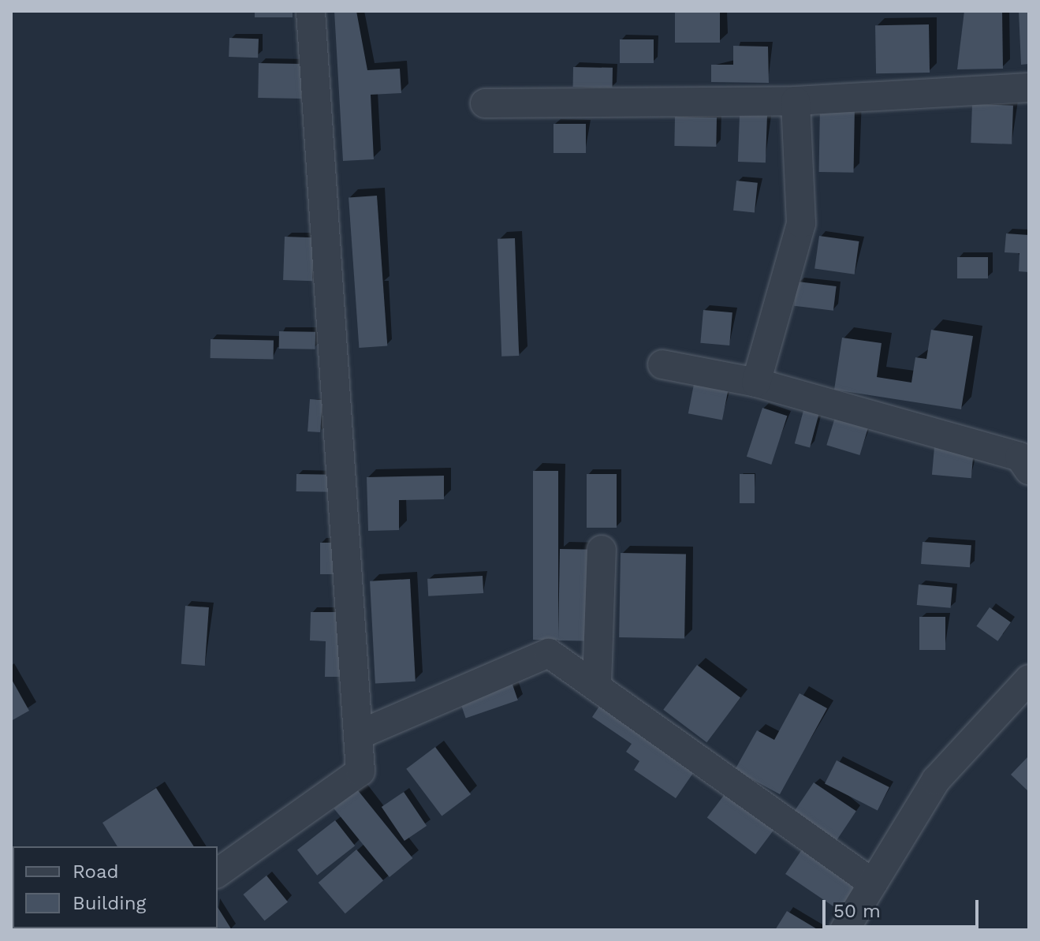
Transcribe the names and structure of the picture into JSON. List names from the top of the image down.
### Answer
{
  "legend": ["Road", "Building"],
  "scale_bar": "50 m"
}
